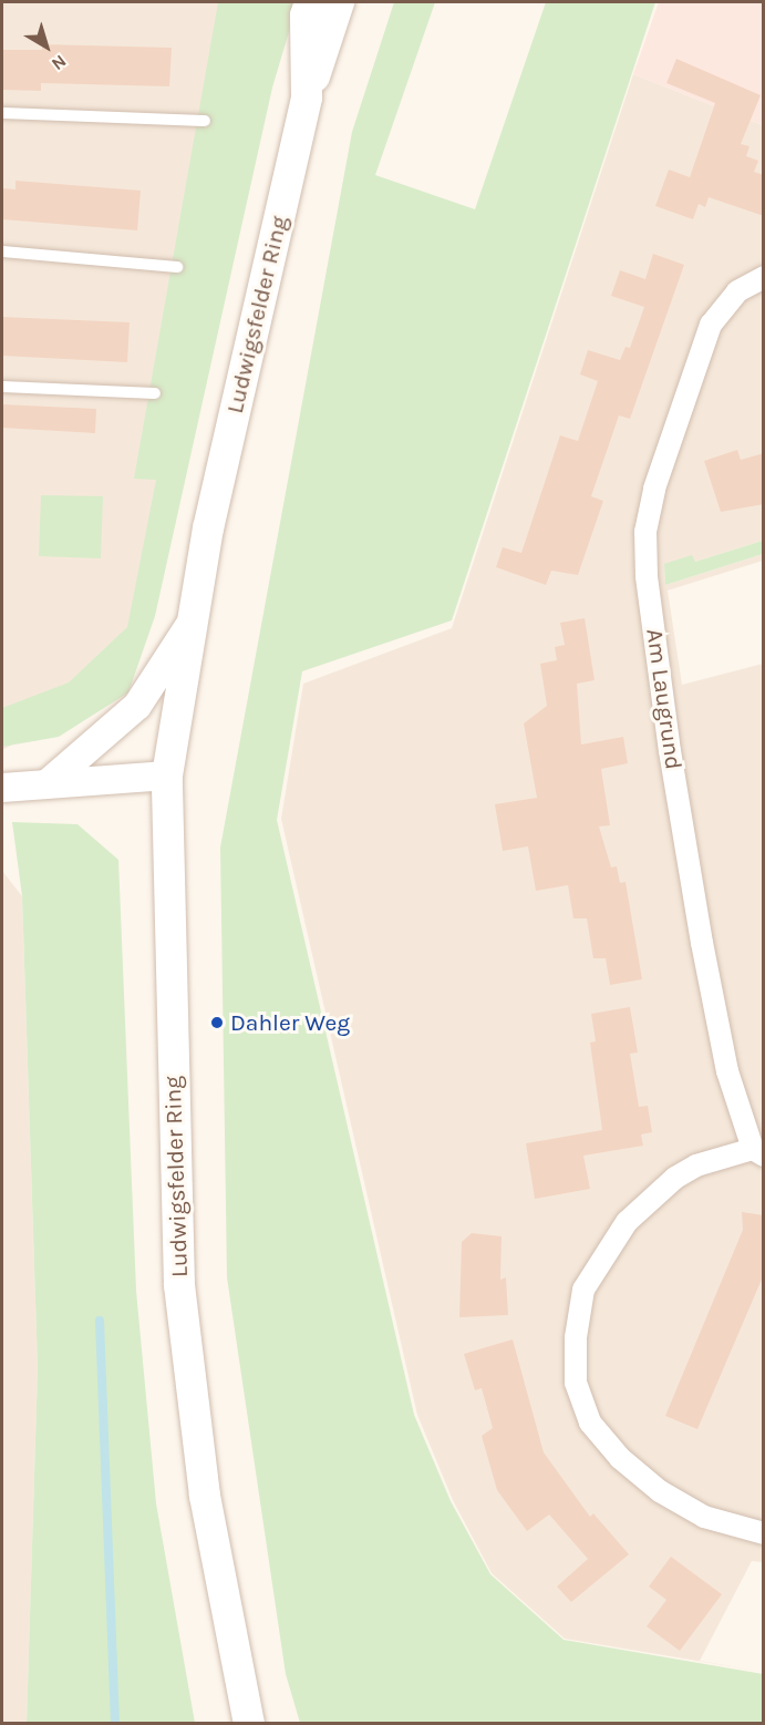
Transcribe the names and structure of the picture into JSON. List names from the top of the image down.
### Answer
{
  "streets": {
    "main road": ["Ludwigsfelder Ring"],
    "street": ["Am Laugrund"]
  },
  "places": ["Dahler Weg"],
  "north": "bottom right"
}
